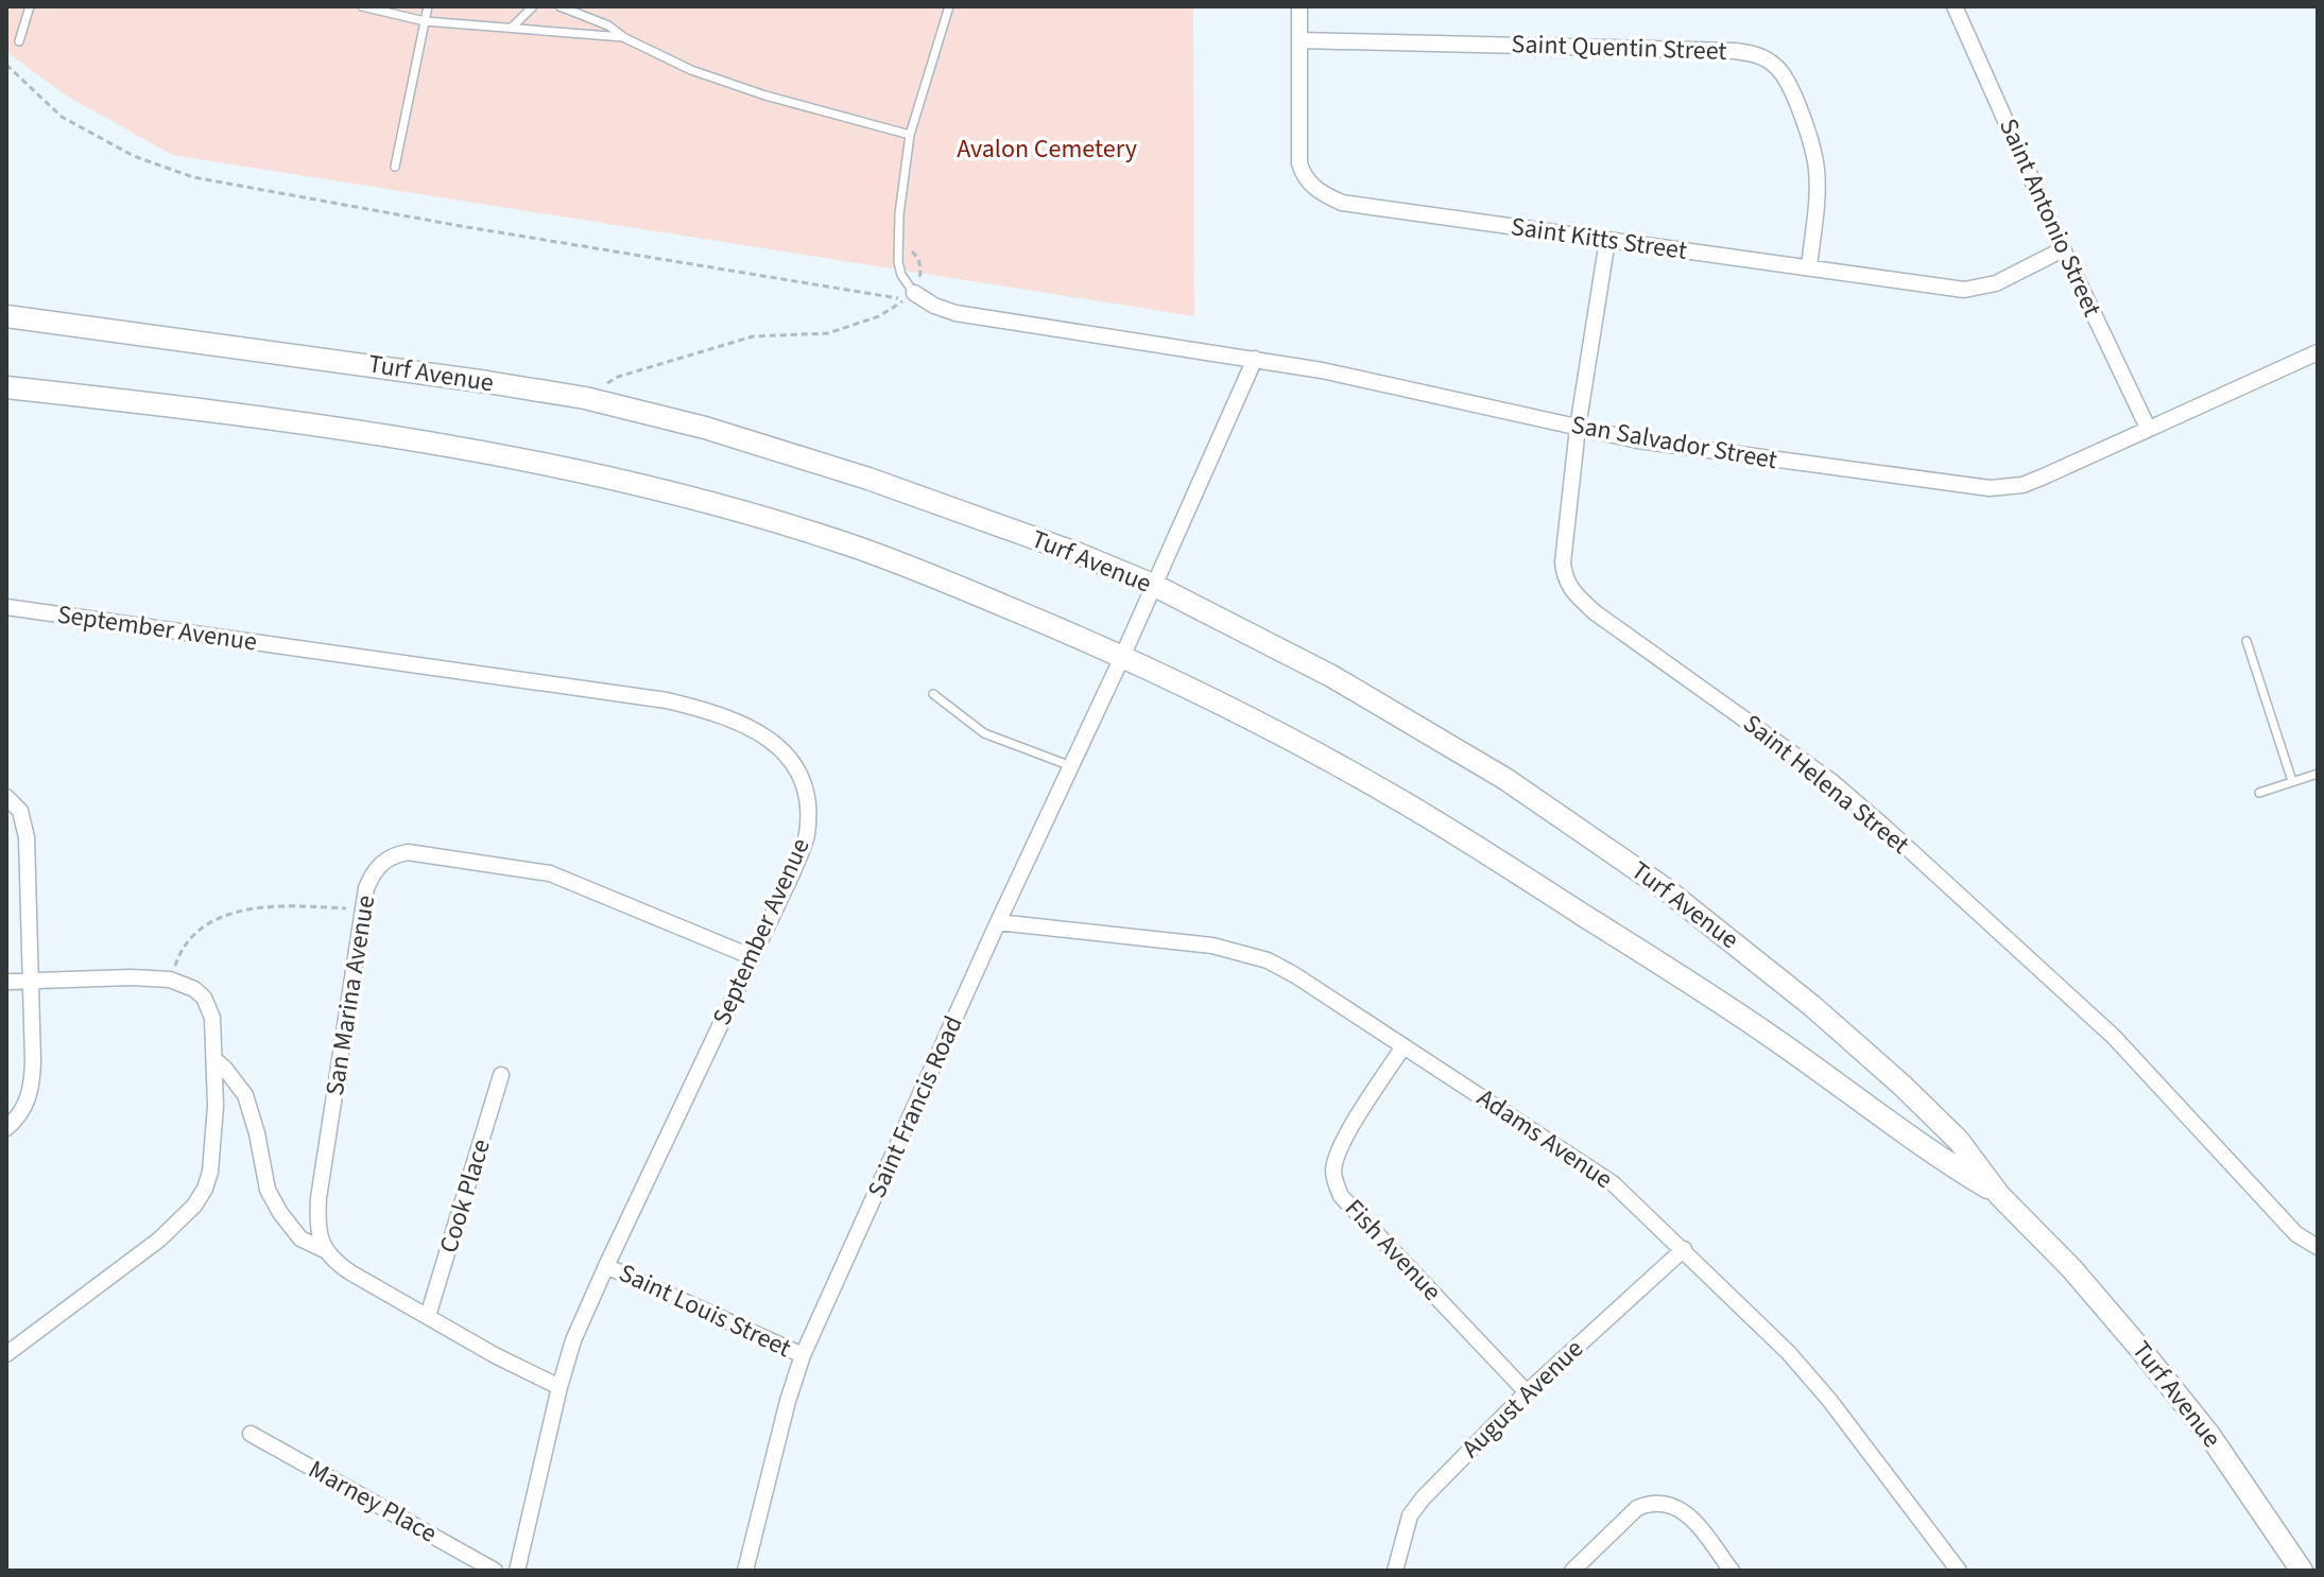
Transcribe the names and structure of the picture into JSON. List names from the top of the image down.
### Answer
{
  "streets": {
    "main road": ["Turf Avenue"],
    "street": [
      "Saint Quentin Street",
      "Saint Antonio Street",
      "Saint Kitts Street",
      "San Salvador Street",
      "September Avenue",
      "Saint Helena Street",
      "San Marina Avenue",
      "Saint Francis Road",
      "Adams Avenue",
      "Cook Place",
      "Fish Avenue",
      "Saint Louis Street",
      "August Avenue",
      "Marney Place"
    ]
  },
  "crossings": [
    ["Saint Quentin Street", "Saint Kitts Street"],
    ["Saint Antonio Street", "Saint Kitts Street"],
    ["Saint Antonio Street", "San Salvador Street"],
    ["Saint Kitts Street", "Saint Helena Street"],
    ["Turf Avenue", "Saint Francis Road"],
    ["San Salvador Street", "Saint Helena Street"],
    ["September Avenue", "San Marina Avenue"],
    ["September Avenue", "Saint Louis Street"],
    ["Saint Francis Road", "Adams Avenue"],
    ["Saint Francis Road", "Saint Louis Street"],
    ["Adams Avenue", "Fish Avenue"],
    ["Adams Avenue", "August Avenue"],
    ["Fish Avenue", "August Avenue"]
  ],
  "parks": ["Avalon Cemetery"]
}
